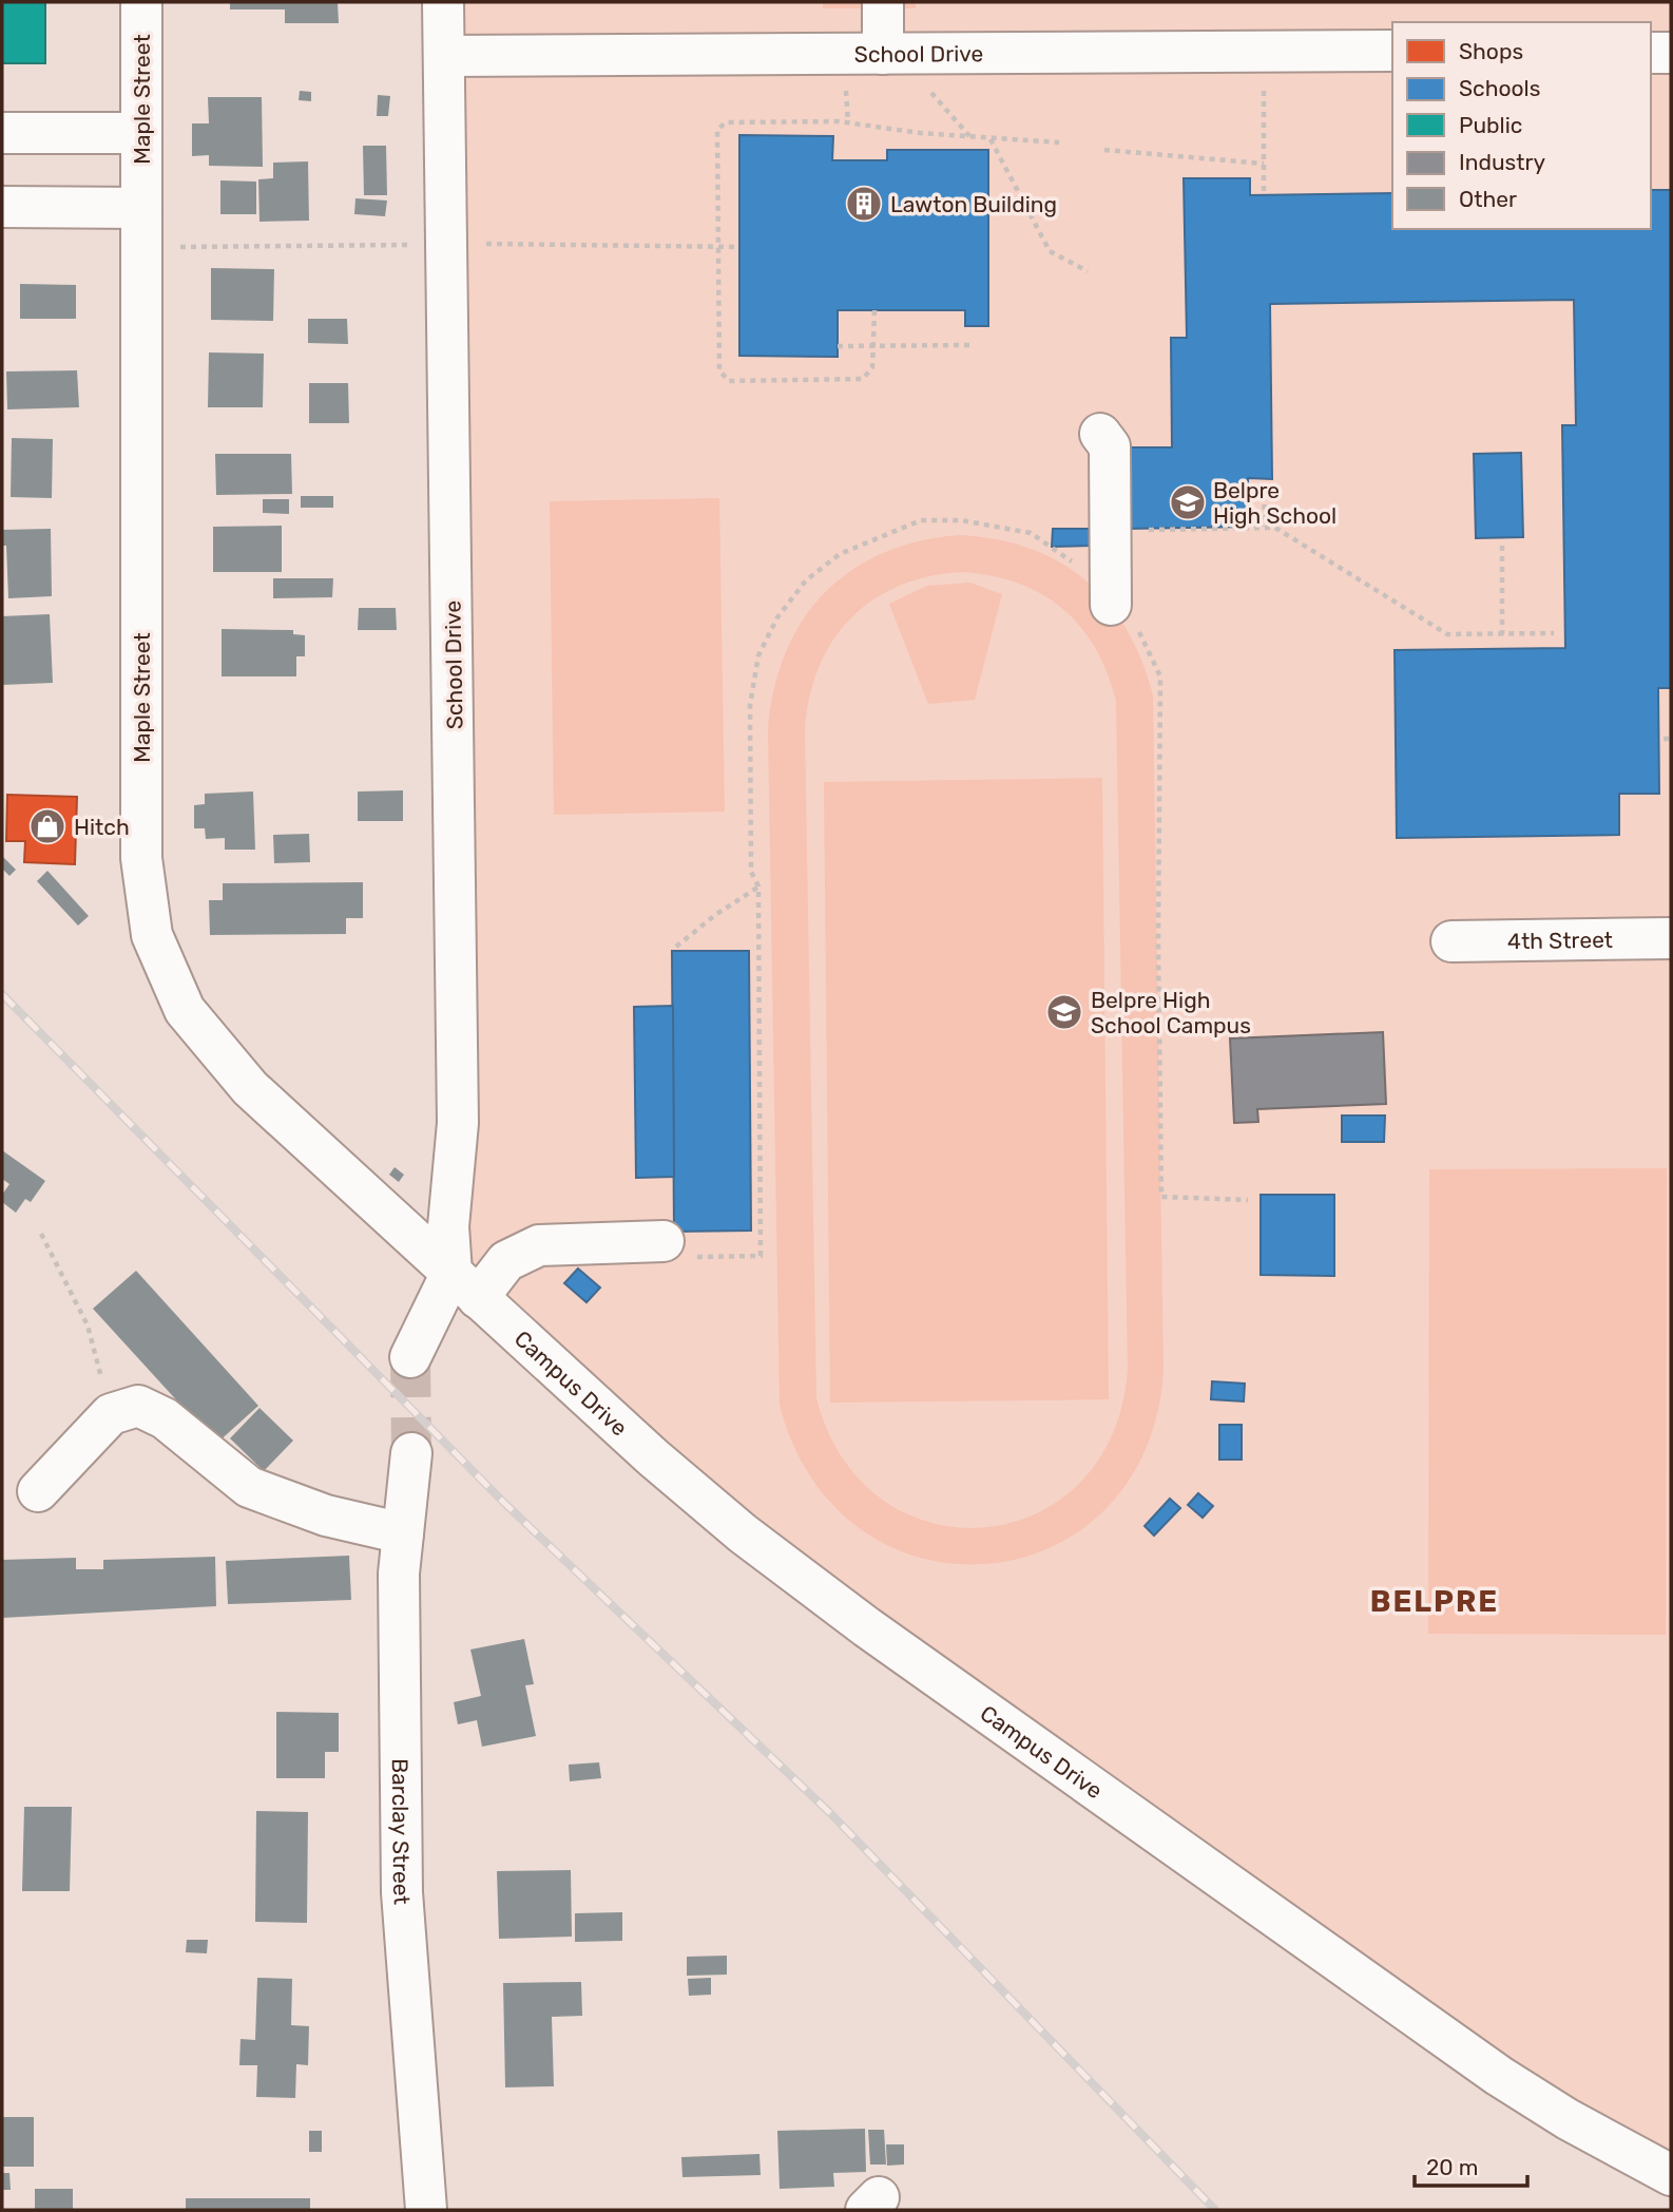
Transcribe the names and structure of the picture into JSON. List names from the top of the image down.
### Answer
{
  "streets": {
    "street": [
      "School Drive",
      "Maple Street",
      "4th Street",
      "Campus Drive",
      "Barclay Street"
    ]
  },
  "crossings": [
    ["School Drive", "Maple Street"],
    ["School Drive", "Campus Drive"],
    ["Maple Street", "Campus Drive"]
  ],
  "districts": ["BELPRE"],
  "places": {
    "building": ["Lawton Building"],
    "school or university": ["Belpre High School", "Belpre High School Campus"],
    "shop": ["Hitch"]
  },
  "legend": [
    "Shops",
    "Schools",
    "Public",
    "Industry",
    "Other"
  ],
  "scale_bar": "20 m"
}
